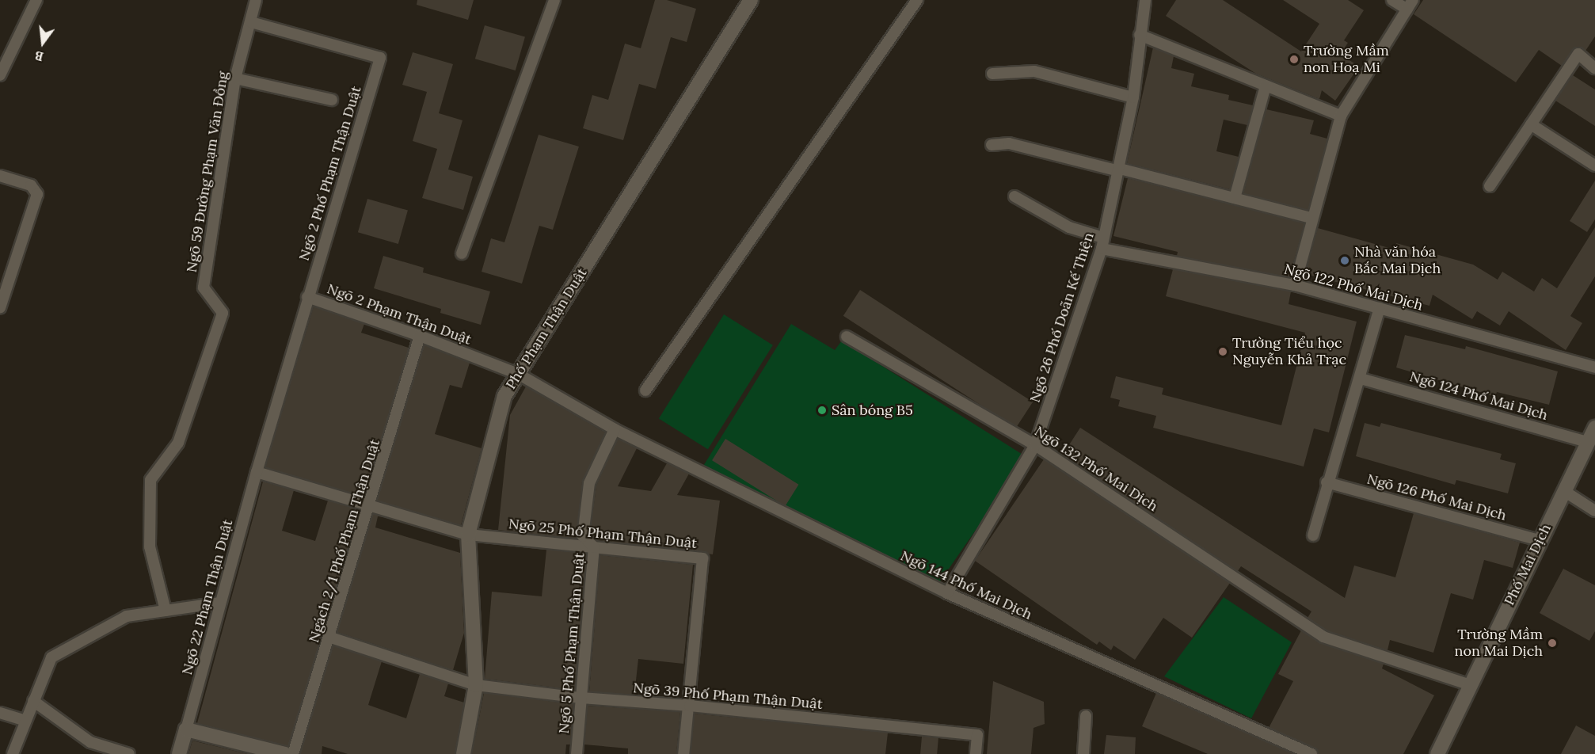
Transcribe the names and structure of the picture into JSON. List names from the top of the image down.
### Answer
{
  "streets": {
    "street": ["Phố Phạm Thận Duật", "Phố Mai Dịch"],
    "lane": [
      "Ngõ 59 Đường Phạm Văn Đồng",
      "Ngõ 2 Phố Phạm Thận Duật",
      "Ngõ 122 Phố Mai Dịch",
      "Ngõ 2 Phạm Thận Duật",
      "Ngõ 26 Phố Doãn Kế Thiện",
      "Ngõ 124 Phố Mai Dịch",
      "Ngõ 132 Phố Mai Dịch",
      "Ngõ 126 Phố Mai Dịch",
      "Ngõ 25 Phố Phạm Thận Duật",
      "Ngách 2/1 Phố Phạm Thận Duật",
      "Ngõ 144 Phố Mai Dịch",
      "Ngõ 22 Phạm Thận Duật",
      "Ngõ 5 Phố Phạm Thận Duật",
      "Ngõ 39 Phố Phạm Thận Duật"
    ]
  },
  "crossings": [
    ["Ngõ 59 Đường Phạm Văn Đồng", "Ngõ 2 Phố Phạm Thận Duật"],
    ["Ngõ 2 Phố Phạm Thận Duật", "Ngõ 2 Phạm Thận Duật"],
    ["Ngõ 122 Phố Mai Dịch", "Ngõ 26 Phố Doãn Kế Thiện"],
    ["Ngõ 2 Phạm Thận Duật", "Phố Phạm Thận Duật"],
    ["Ngõ 2 Phạm Thận Duật", "Ngõ 25 Phố Phạm Thận Duật"],
    ["Ngõ 2 Phạm Thận Duật", "Ngách 2/1 Phố Phạm Thận Duật"],
    ["Ngõ 2 Phạm Thận Duật", "Ngõ 22 Phạm Thận Duật"],
    ["Ngõ 26 Phố Doãn Kế Thiện", "Ngõ 132 Phố Mai Dịch"],
    ["Ngõ 26 Phố Doãn Kế Thiện", "Ngõ 144 Phố Mai Dịch"],
    ["Phố Phạm Thận Duật", "Ngõ 25 Phố Phạm Thận Duật"],
    ["Phố Phạm Thận Duật", "Ngõ 39 Phố Phạm Thận Duật"],
    ["Ngõ 124 Phố Mai Dịch", "Phố Mai Dịch"],
    ["Ngõ 132 Phố Mai Dịch", "Phố Mai Dịch"],
    ["Ngõ 126 Phố Mai Dịch", "Phố Mai Dịch"],
    ["Ngõ 25 Phố Phạm Thận Duật", "Ngách 2/1 Phố Phạm Thận Duật"],
    ["Ngõ 25 Phố Phạm Thận Duật", "Ngõ 22 Phạm Thận Duật"],
    ["Ngõ 25 Phố Phạm Thận Duật", "Ngõ 5 Phố Phạm Thận Duật"],
    ["Ngõ 25 Phố Phạm Thận Duật", "Ngõ 39 Phố Phạm Thận Duật"],
    ["Ngách 2/1 Phố Phạm Thận Duật", "Ngõ 39 Phố Phạm Thận Duật"],
    ["Ngõ 144 Phố Mai Dịch", "Ngõ 5 Phố Phạm Thận Duật"],
    ["Ngõ 5 Phố Phạm Thận Duật", "Ngõ 39 Phố Phạm Thận Duật"]
  ],
  "places": [
    "Trường Mầm non Hoạ Mi",
    "Nhà văn hóa Bắc Mai Dịch",
    "Trường Tiểu học Nguyễn Khả Trạc",
    "Sân bóng B5",
    "Trường Mầm non Mai Dịch"
  ],
  "north": "bottom"
}
